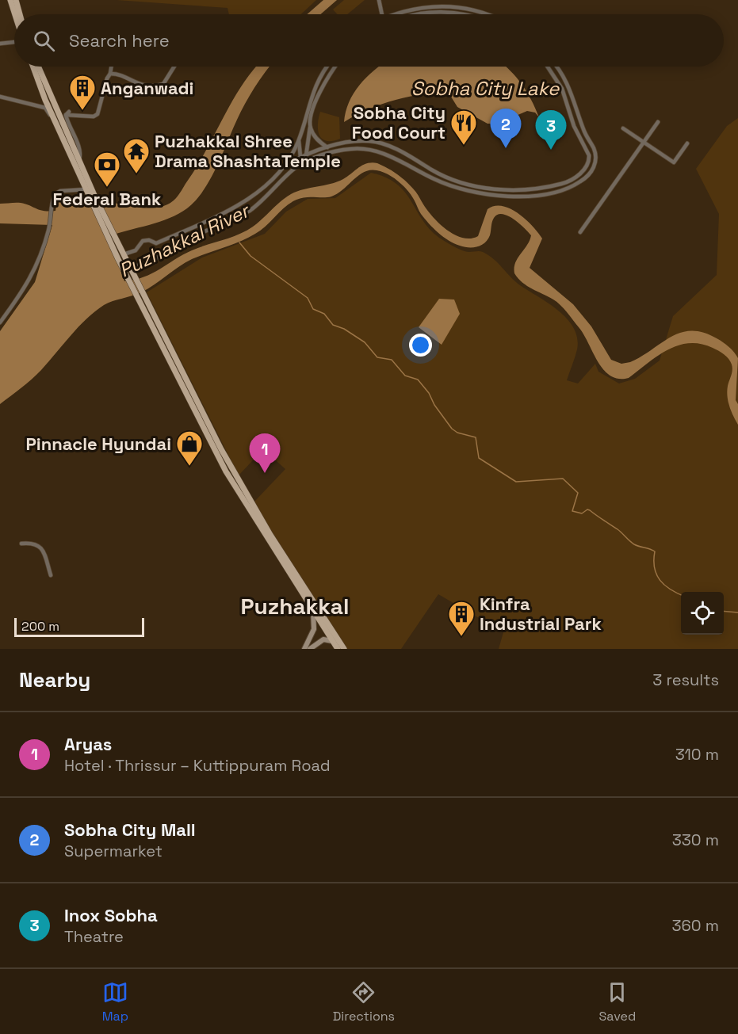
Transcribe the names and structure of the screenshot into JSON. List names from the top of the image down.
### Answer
{
  "districts": ["Puzhakkal"],
  "water": ["Sobha City Lake", "Puzhakkal River"],
  "places": {
    "building": ["Anganwadi", "Kinfra Industrial Park"],
    "restaurant": ["Sobha City Food Court"],
    "temple": ["Puzhakkal Shree Drama ShashtaTemple"],
    "bank": ["Federal Bank"],
    "shop": ["Pinnacle Hyundai"]
  },
  "scale_bar": "200 m",
  "page": {
    "search": "Search here",
    "pins": ["2", "3", "1"],
    "scale": "200 m",
    "heading": ["Nearby", "3 results"],
    "list": [
      {
        "mark": "1",
        "name": "Aryas",
        "note": "Hotel · Thrissur – Kuttippuram Road",
        "value": "310 m"
      },
      {
        "mark": "2",
        "name": "Sobha City Mall",
        "note": "Supermarket",
        "value": "330 m"
      },
      {
        "mark": "3",
        "name": "Inox Sobha",
        "note": "Theatre",
        "value": "360 m"
      }
    ],
    "nav": ["Map", "Directions", "Saved"]
  }
}
